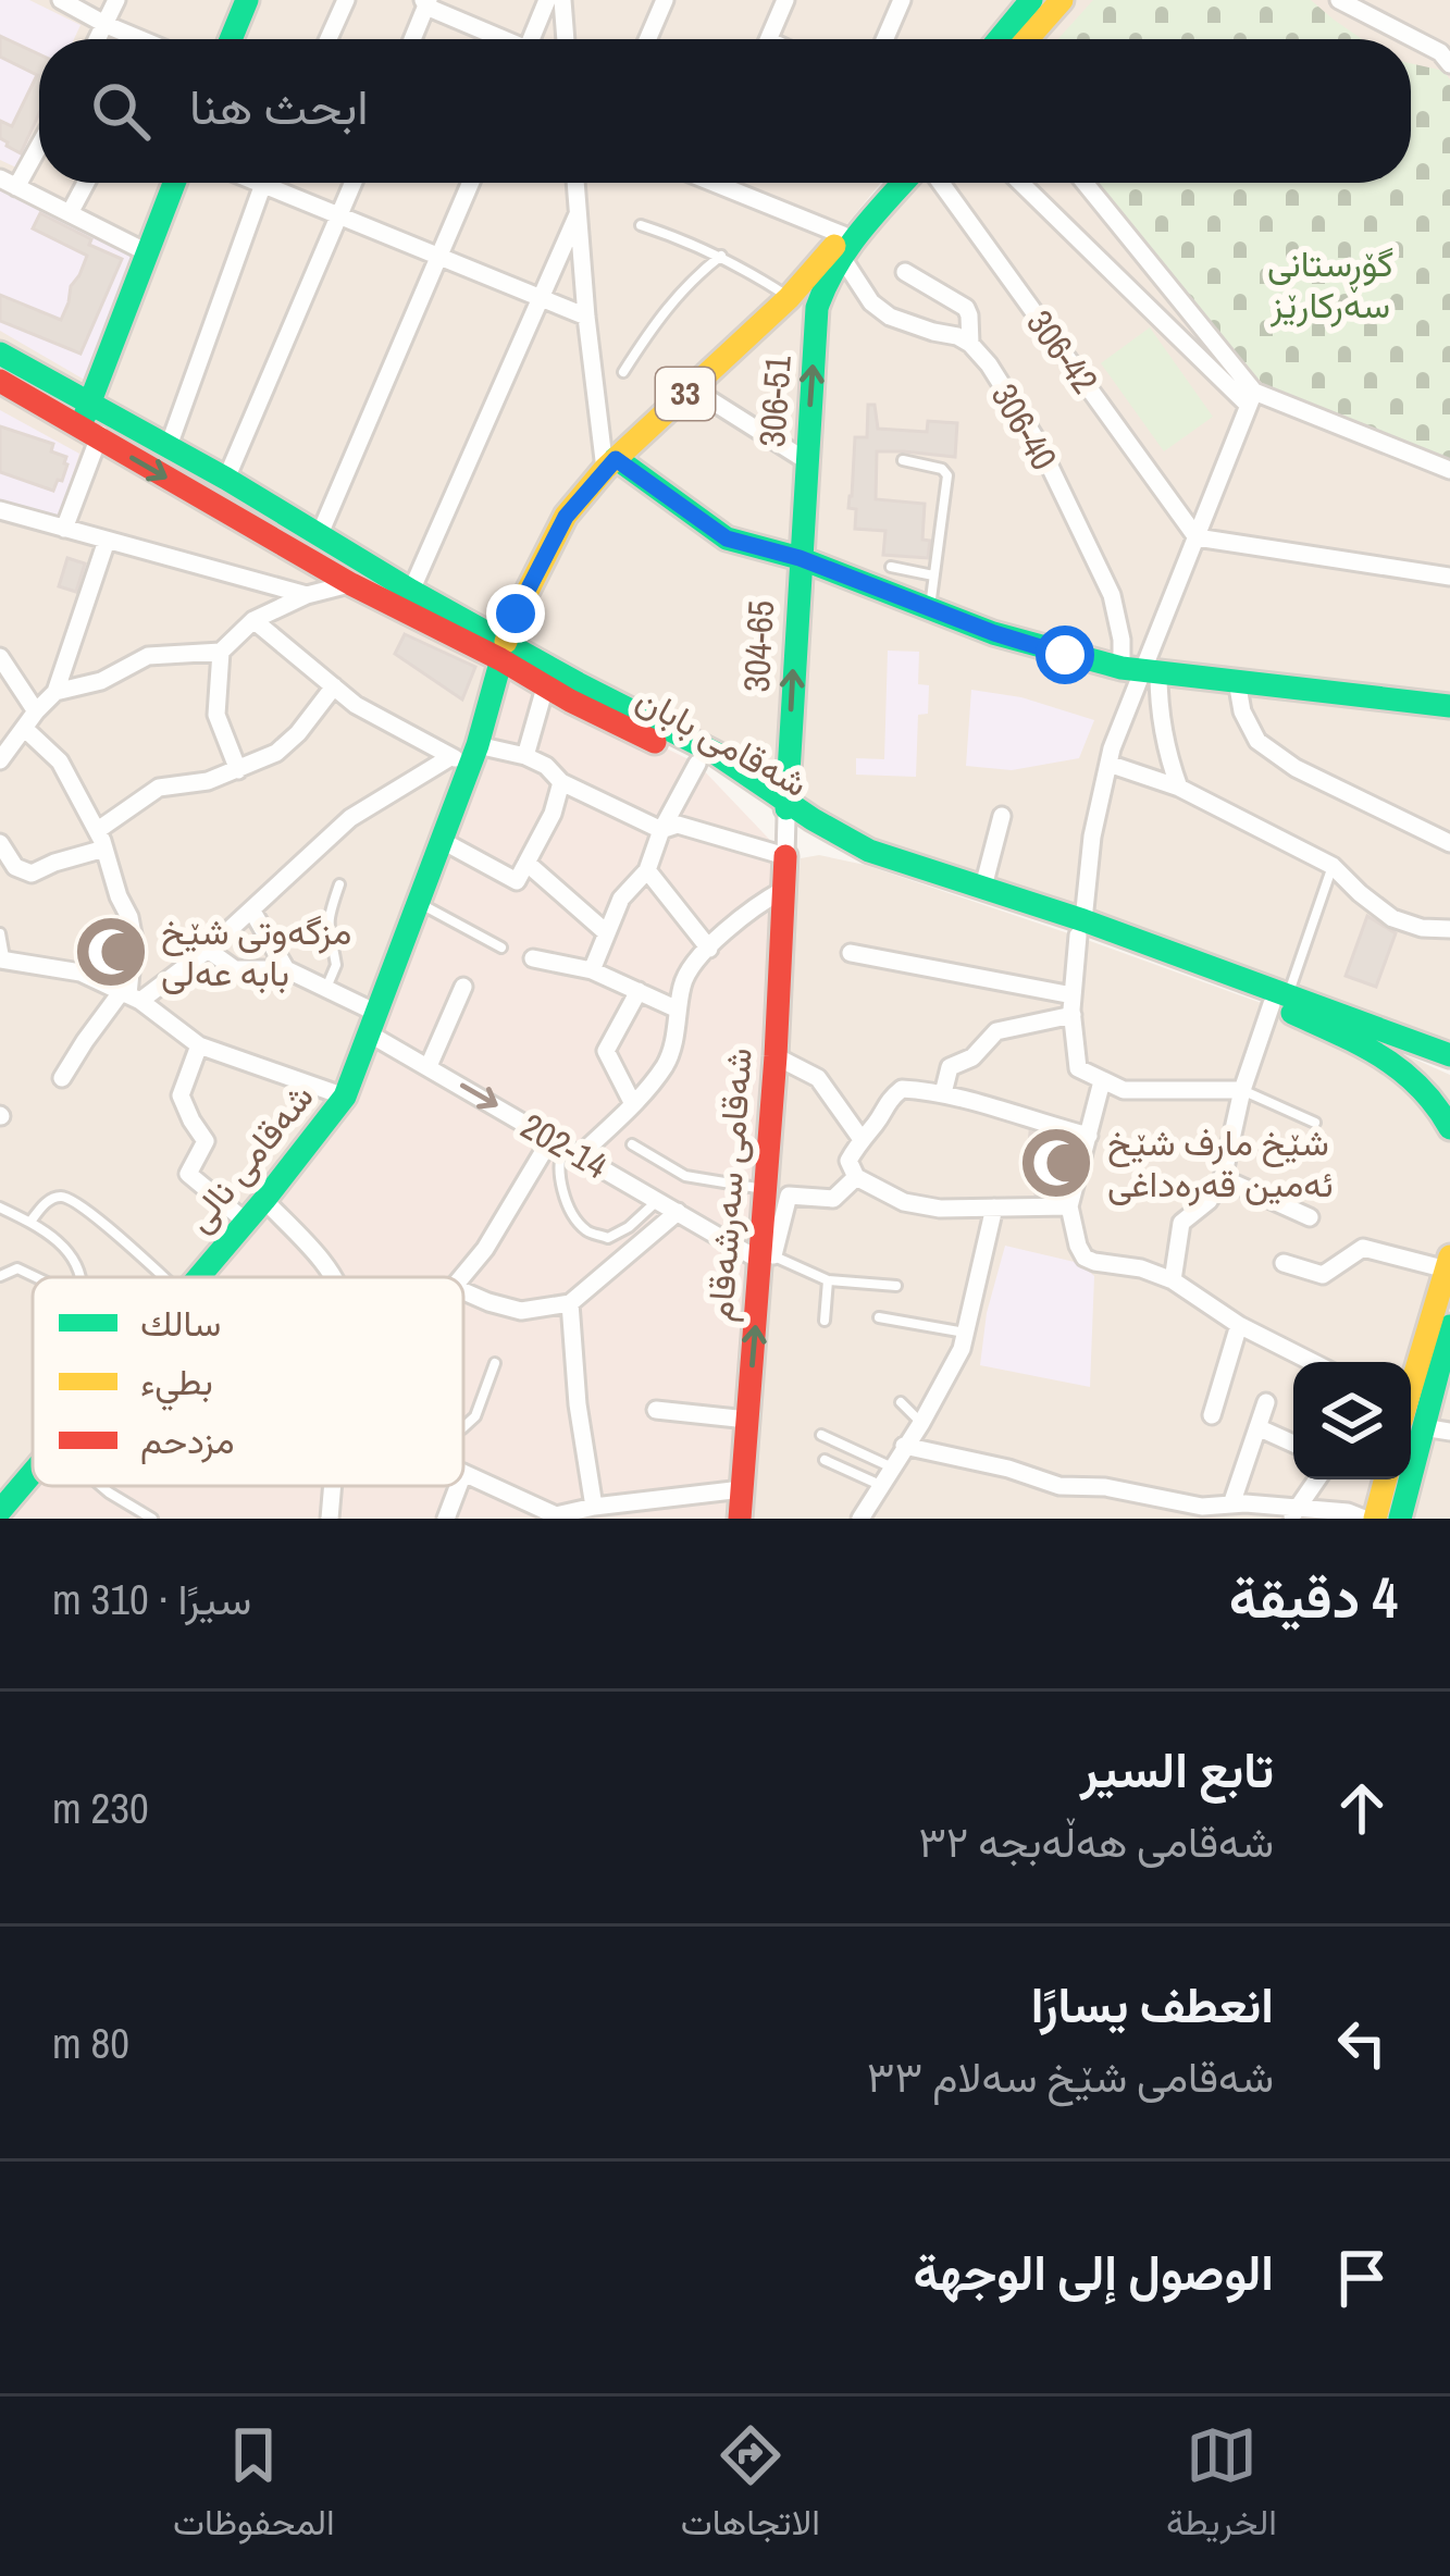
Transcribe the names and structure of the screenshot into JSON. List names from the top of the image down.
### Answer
{
  "streets": {
    "main road": [
      "33",
      "306-51",
      "304-65",
      "شەقامی بابان",
      "شەقامی نالی",
      "شەقامی سەرشەقام"
    ],
    "street": ["306-42", "306-40", "202-14"]
  },
  "crossings": [
    ["33", "306-51"],
    ["33", "306-40"],
    ["33", "شەقامی بابان"],
    ["33", "شەقامی نالی"],
    ["306-51", "306-40"],
    ["306-51", "304-65"],
    ["304-65", "شەقامی بابان"],
    ["شەقامی بابان", "شەقامی نالی"],
    ["202-14", "شەقامی نالی"],
    ["202-14", "شەقامی سەرشەقام"]
  ],
  "one_way": ["306-51", "304-65"],
  "parks": ["گۆڕستانی سەرکارێز"],
  "places": {
    "mosque": ["مزگەوتی شێخ بابە عەلی", "شێخ مارف شێخ ئەمین قەرەداغی"]
  },
  "legend": ["سالك", "بطيء", "مزدحم"],
  "page": {
    "search": "ابحث هنا",
    "heading": ["4 دقيقة", "سيرًا · 310 m"],
    "list": [
      ["تابع السير", "شەقامی هەڵەبجە ٣٢", "230 m"],
      ["انعطف يسارًا", "شەقامی شێخ سەلام ٣٣", "80 m"],
      "الوصول إلى الوجهة"
    ],
    "nav": ["الخريطة", "الاتجاهات", "المحفوظات"]
  }
}
